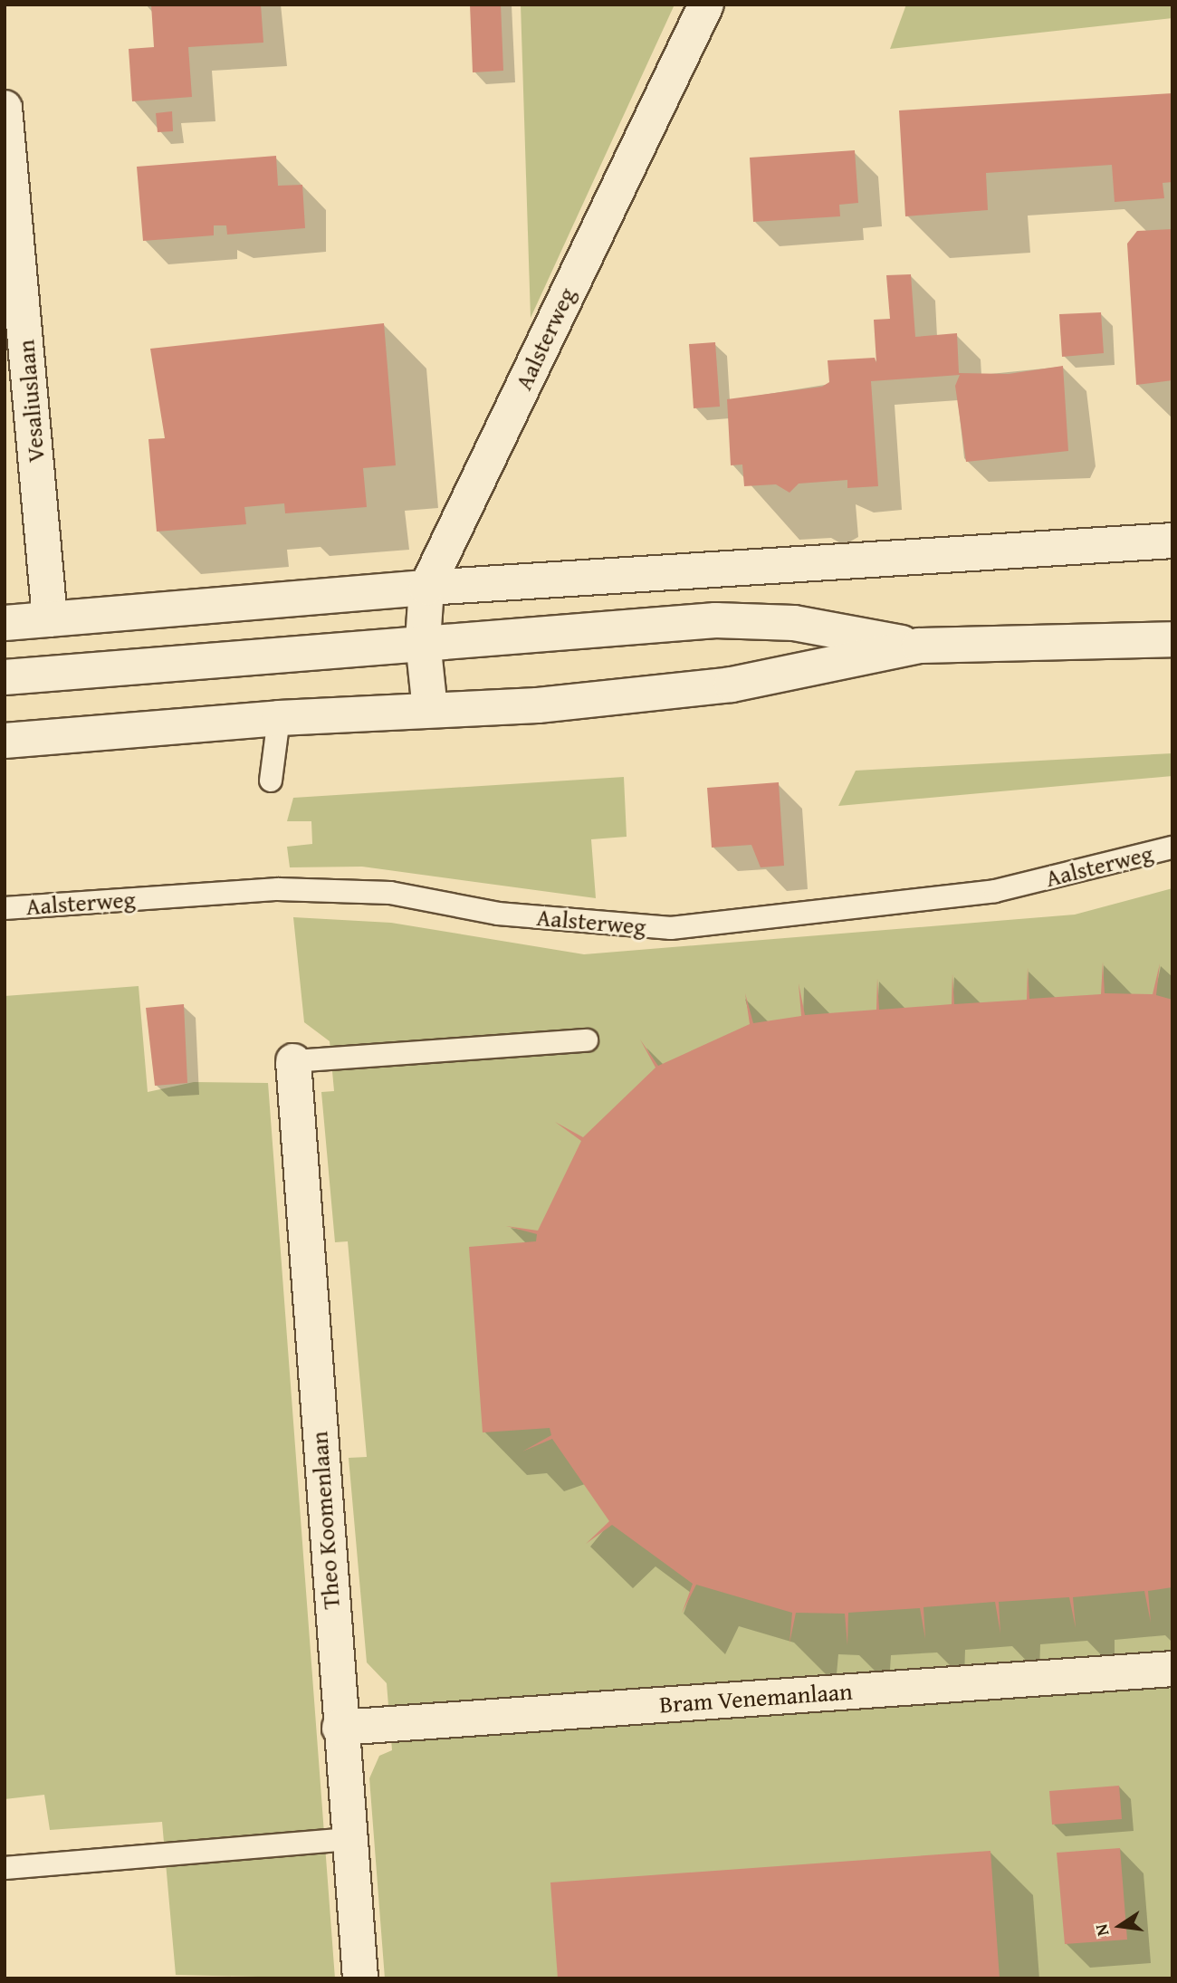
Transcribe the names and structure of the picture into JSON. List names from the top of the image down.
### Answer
{
  "streets": {
    "street": [
      "Aalsterweg",
      "Vesaliuslaan",
      "Theo Koomenlaan",
      "Bram Venemanlaan"
    ]
  },
  "crossings": [
    ["Theo Koomenlaan", "Bram Venemanlaan"]
  ],
  "north": "left"
}
